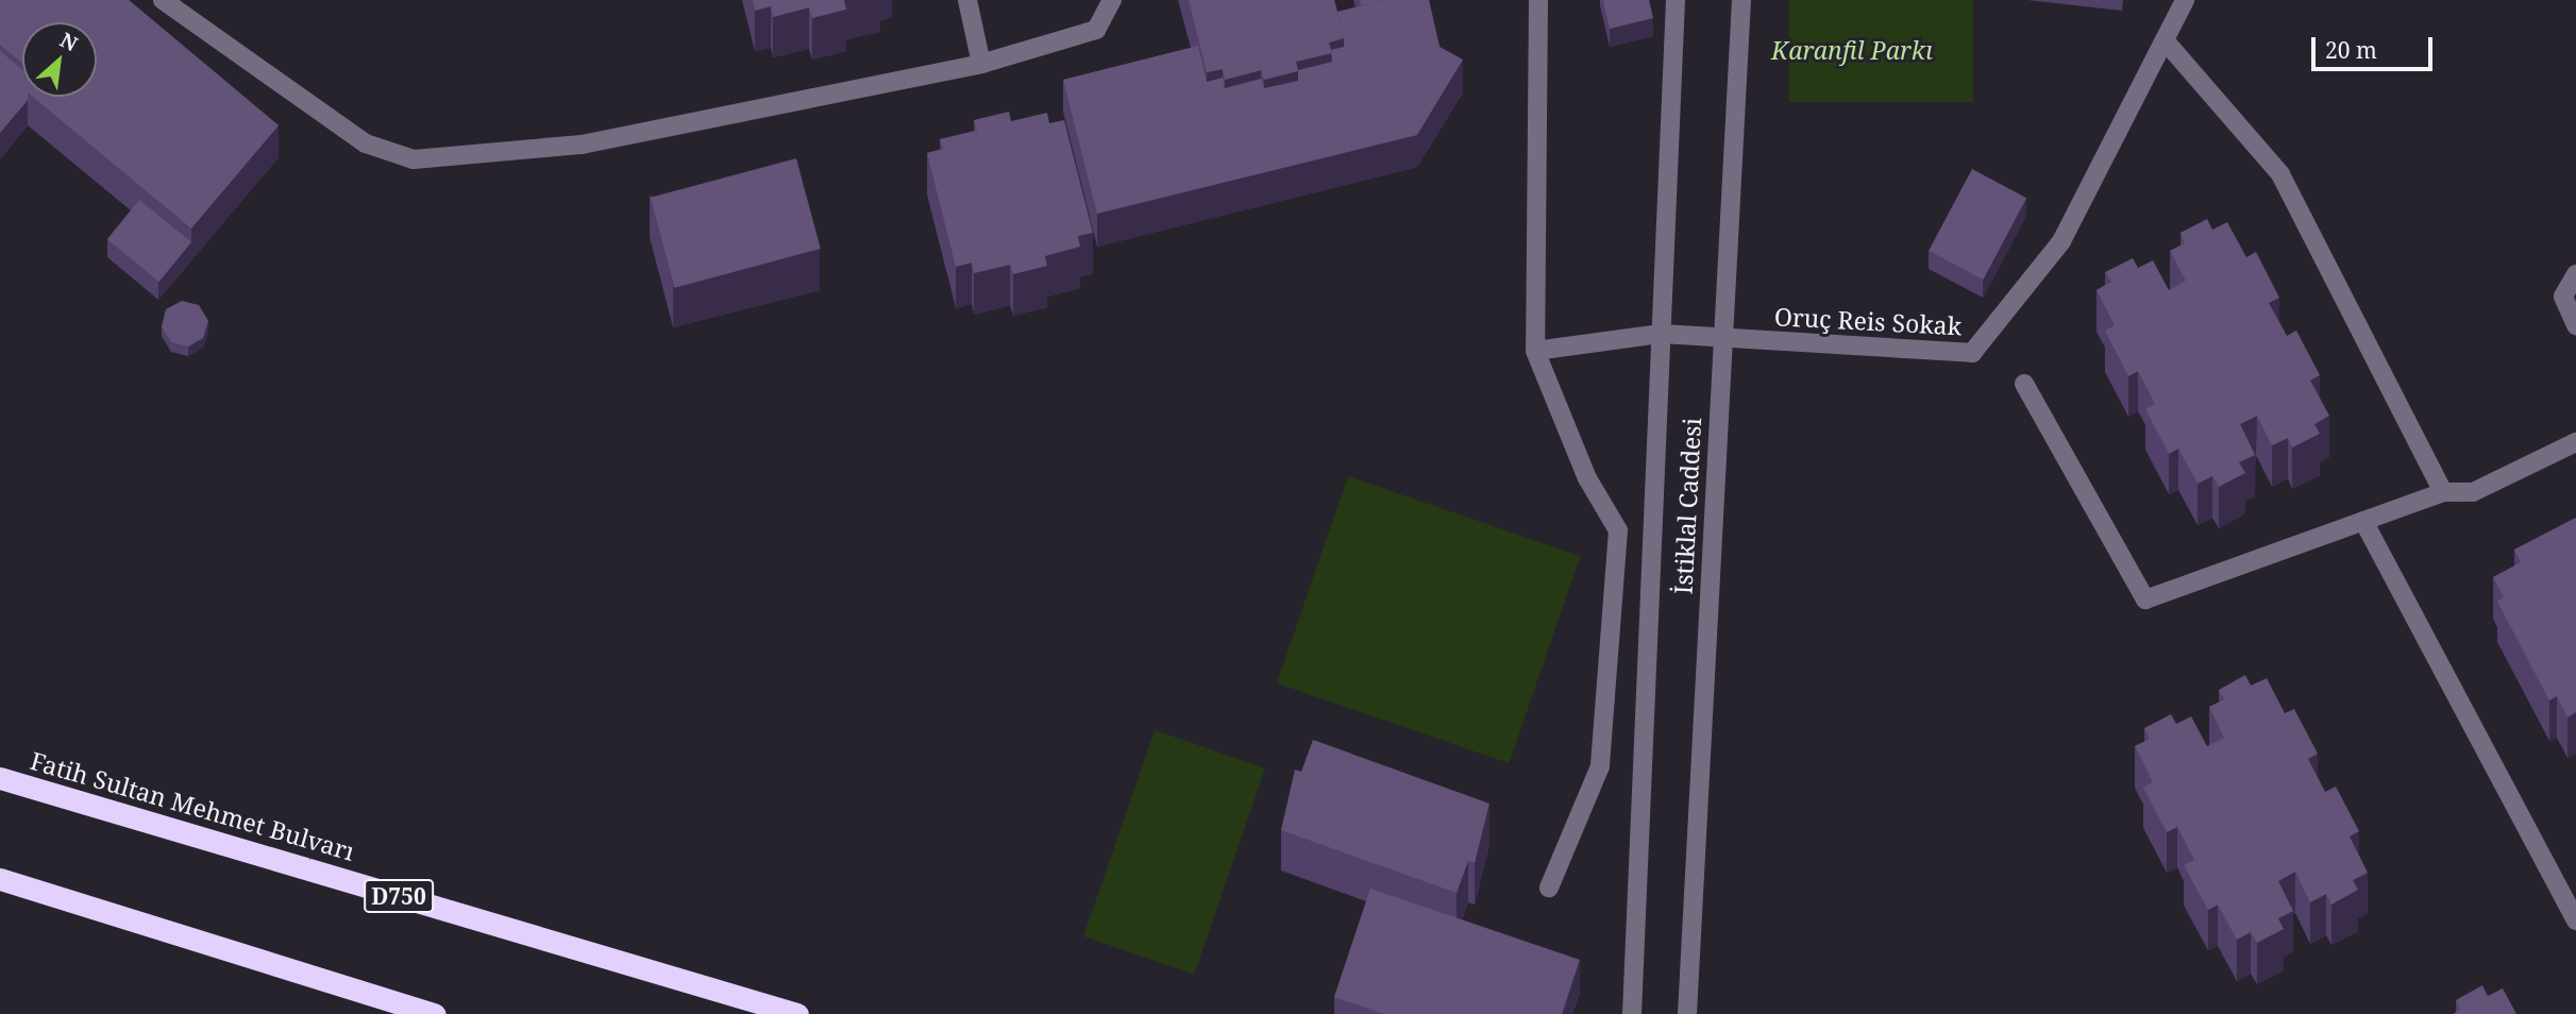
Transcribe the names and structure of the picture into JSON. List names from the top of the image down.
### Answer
{
  "streets": {
    "highway": ["Fatih Sultan Mehmet Bulvarı", "D750"],
    "street": ["Oruç Reis Sokak", "İstiklal Caddesi"]
  },
  "crossings": [
    ["Oruç Reis Sokak", "İstiklal Caddesi"]
  ],
  "parks": ["Karanfil Parkı"],
  "scale_bar": "20 m",
  "north": "top right"
}
